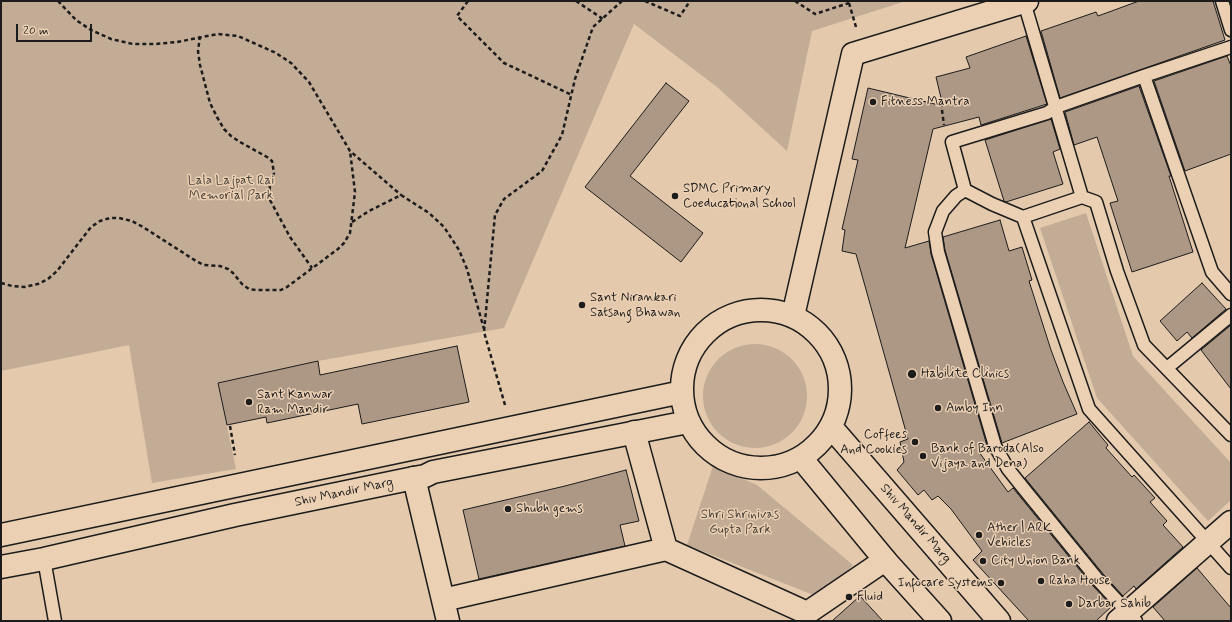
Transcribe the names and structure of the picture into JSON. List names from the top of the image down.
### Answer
{
  "streets": {
    "street": ["Shiv Mandir Marg"]
  },
  "parks": ["Lala Lajpat Rai Memorial Park", "Shri Shrinivas Gupta Park"],
  "places": [
    "Fitness Mantra",
    "SDMC Primary Coeducational School",
    "Sant Nirankari Satsang Bhawan",
    "Habilite Clinics",
    "Sant Kanwar Ram Mandir",
    "Amby Inn",
    "Coffees And Cookies",
    "Bank of Baroda(Also Vijaya and Dena)",
    "Shubh gems",
    "Ather | ARK Vehicles",
    "City Union Bank",
    "Raha House",
    "Infocare Systems",
    "Fluid",
    "Darbar Sahib"
  ],
  "scale_bar": "20 m"
}
